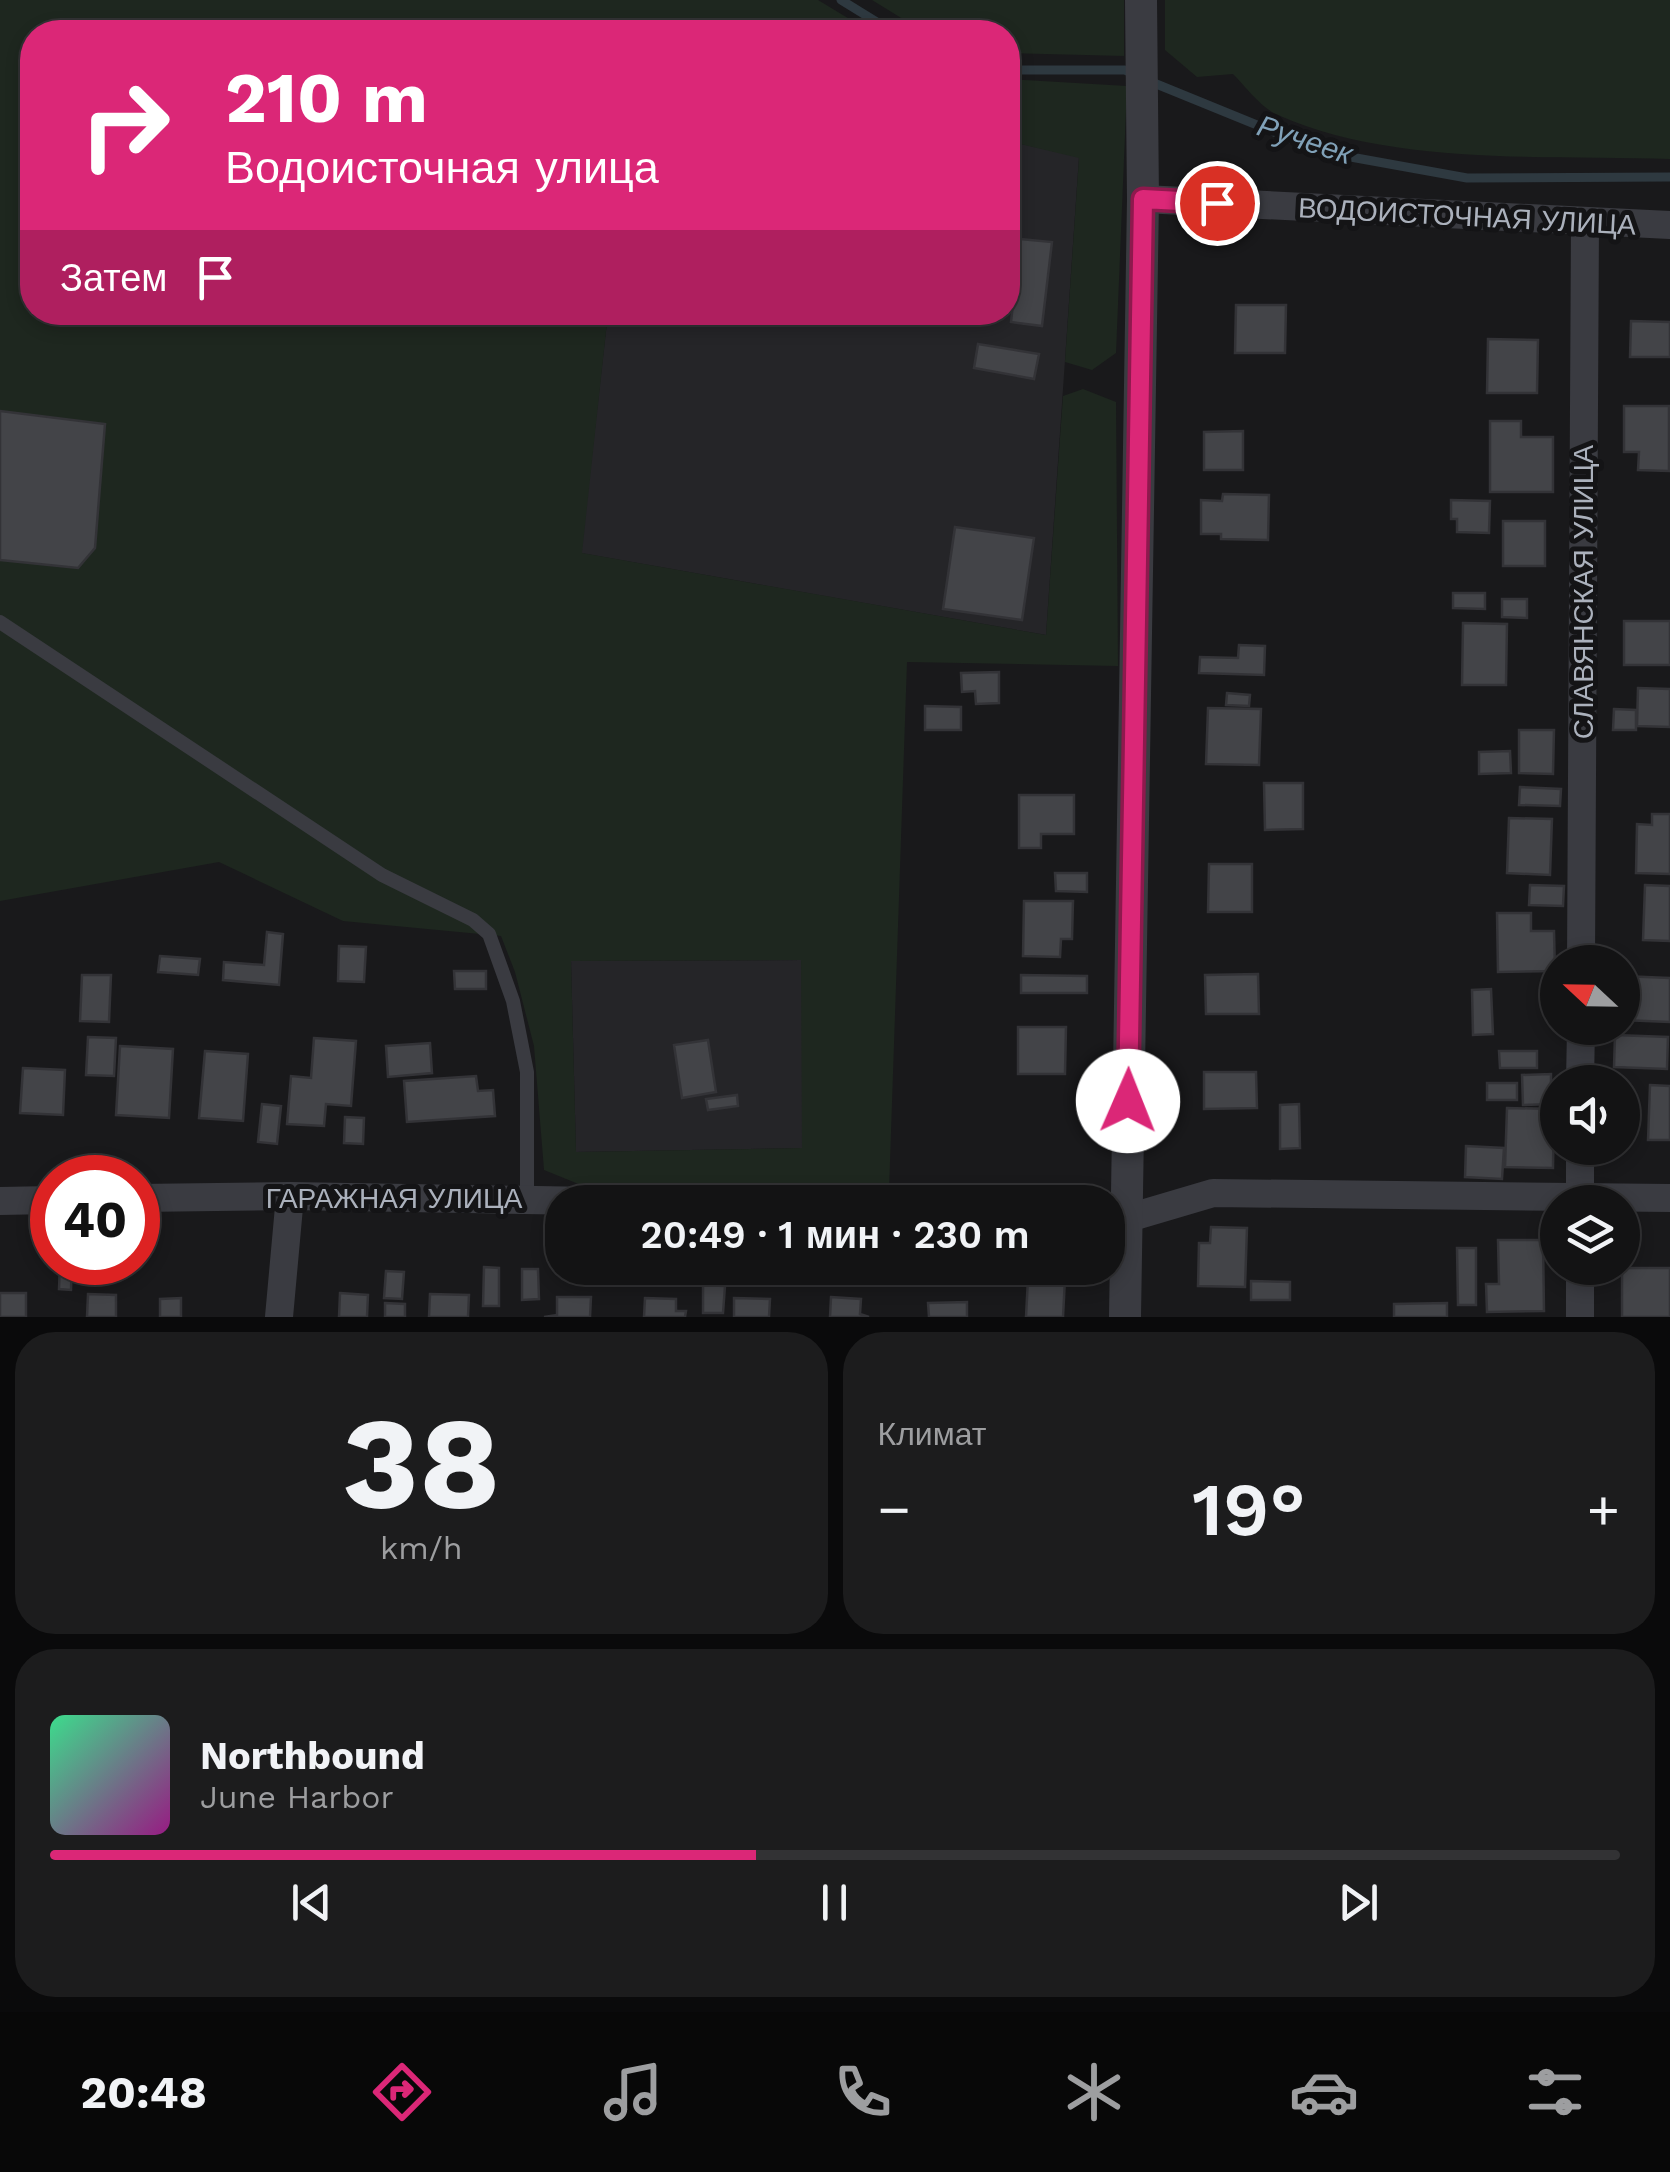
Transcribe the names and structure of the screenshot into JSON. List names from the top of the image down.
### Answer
{
  "streets": {
    "street": ["ВОДОИСТОЧНАЯ УЛИЦА", "СЛАВЯНСКАЯ УЛИЦА", "ГАРАЖНАЯ УЛИЦА"]
  },
  "crossings": [
    ["ВОДОИСТОЧНАЯ УЛИЦА", "СЛАВЯНСКАЯ УЛИЦА"]
  ],
  "water": ["Ручеек"],
  "north": "left",
  "page": {
    "turn": ["210 m", "Водоисточная улица"],
    "then": "Затем",
    "limit": "40",
    "trip": "20:49 · 1 мин · 230 m",
    "tile": [
      ["38", "km/h"],
      "Климат"
    ],
    "heat": ["−", "19°", "+"],
    "song": ["Northbound", "June Harbor"],
    "tabs": "20:48"
  }
}
